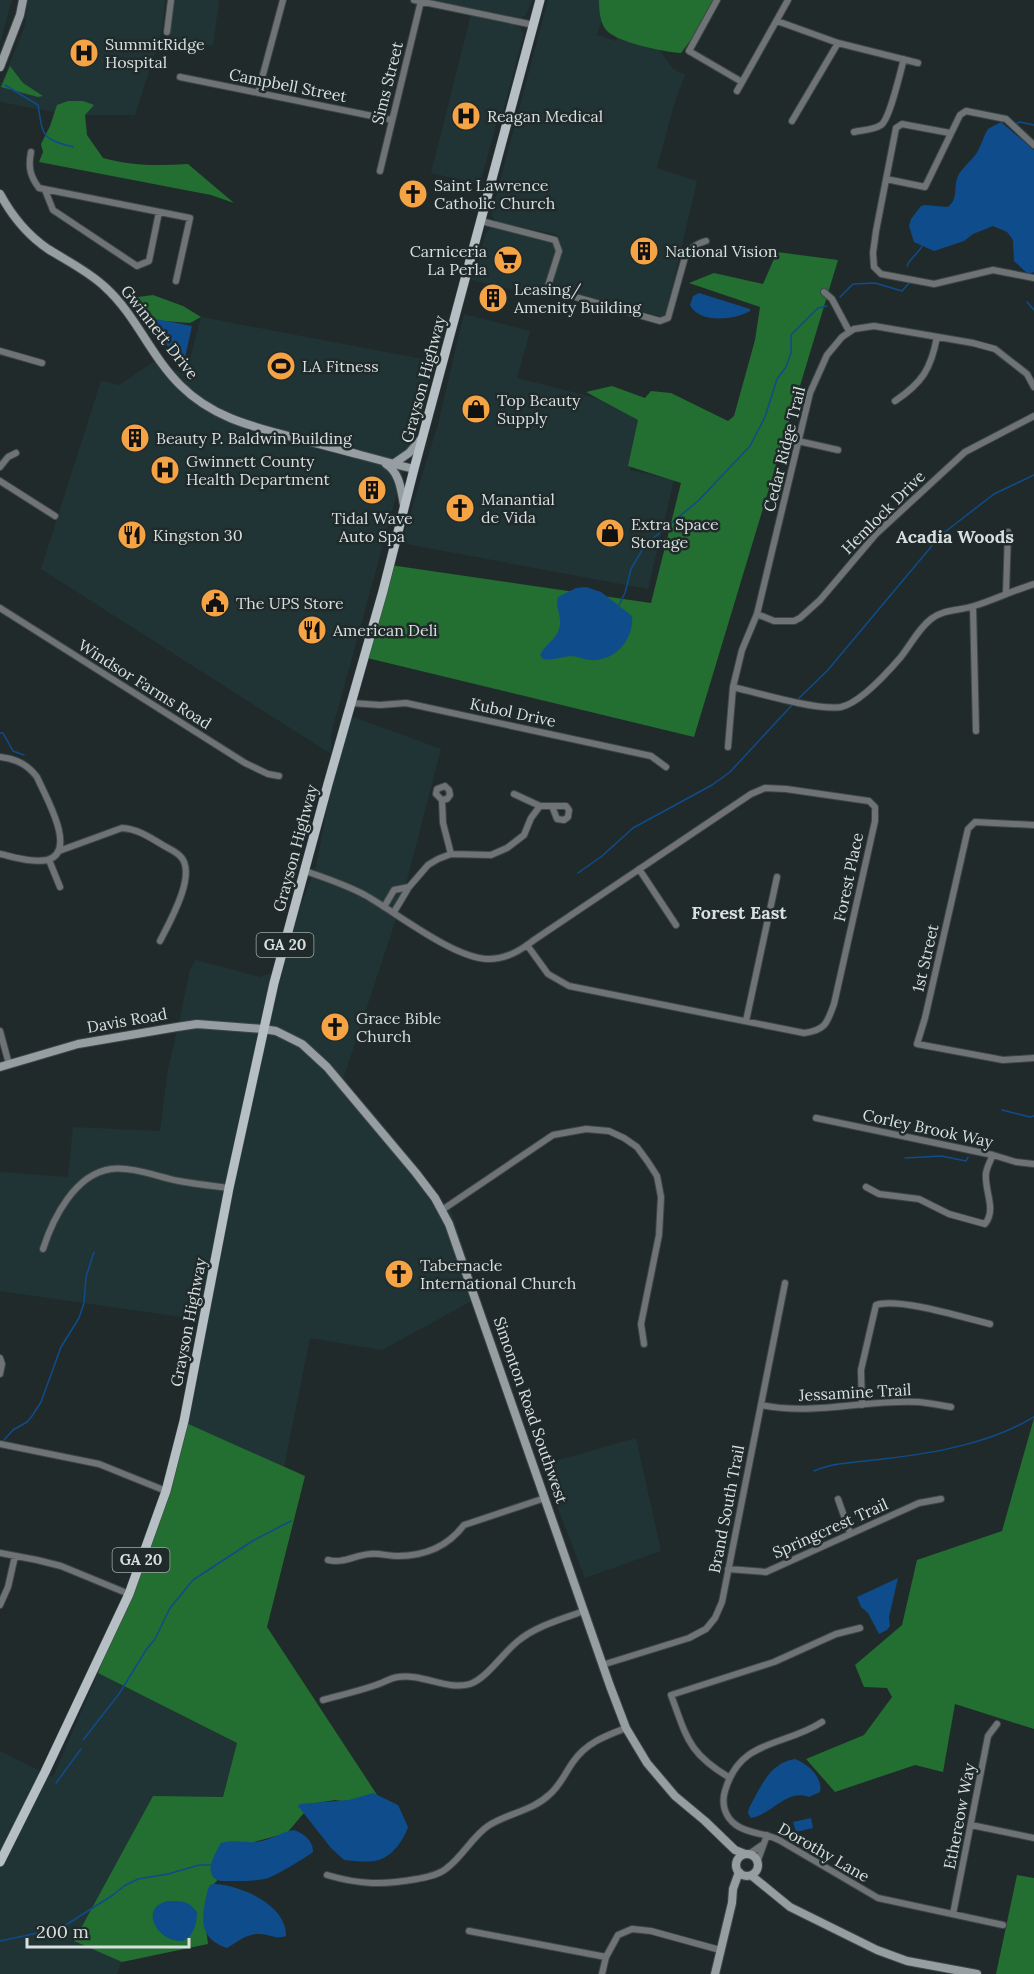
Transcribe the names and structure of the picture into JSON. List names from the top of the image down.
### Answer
{
  "streets": {
    "main road": ["Grayson Highway", "GA 20"],
    "street": [
      "Sims Street",
      "Campbell Street",
      "Gwinnett Drive",
      "Cedar Ridge Trail",
      "Hemlock Drive",
      "Windsor Farms Road",
      "Kubol Drive",
      "Forest Place",
      "1st Street",
      "Davis Road",
      "Corley Brook Way",
      "Jessamine Trail",
      "Simonton Road Southwest",
      "Brand South Trail",
      "Springcrest Trail",
      "Ethereow Way",
      "Dorothy Lane"
    ]
  },
  "crossings": [
    ["Sims Street", "Campbell Street"],
    ["Gwinnett Drive", "Grayson Highway"],
    ["Grayson Highway", "Kubol Drive"],
    ["Grayson Highway", "Forest Place"],
    ["Grayson Highway", "Davis Road"],
    ["Grayson Highway", "Simonton Road Southwest"],
    ["Cedar Ridge Trail", "Hemlock Drive"],
    ["Davis Road", "Simonton Road Southwest"],
    ["Jessamine Trail", "Brand South Trail"],
    ["Simonton Road Southwest", "Brand South Trail"],
    ["Brand South Trail", "Springcrest Trail"],
    ["Ethereow Way", "Dorothy Lane"]
  ],
  "districts": ["Acadia Woods", "Forest East"],
  "places": {
    "hospital": ["SummitRidge Hospital", "Reagan Medical", "Gwinnett County Health Department"],
    "church": [
      "Saint Lawrence Catholic Church",
      "Manantial de Vida",
      "Grace Bible Church",
      "Tabernacle International Church"
    ],
    "building": [
      "National Vision",
      "Leasing/ Amenity Building",
      "Beauty P. Baldwin Building",
      "Tidal Wave Auto Spa"
    ],
    "supermarket": ["Carniceria La Perla"],
    "sports": ["LA Fitness"],
    "shop": ["Top Beauty Supply", "Extra Space Storage"],
    "restaurant": ["Kingston 30", "American Deli"],
    "public building": ["The UPS Store"]
  },
  "scale_bar": "200 m"
}
